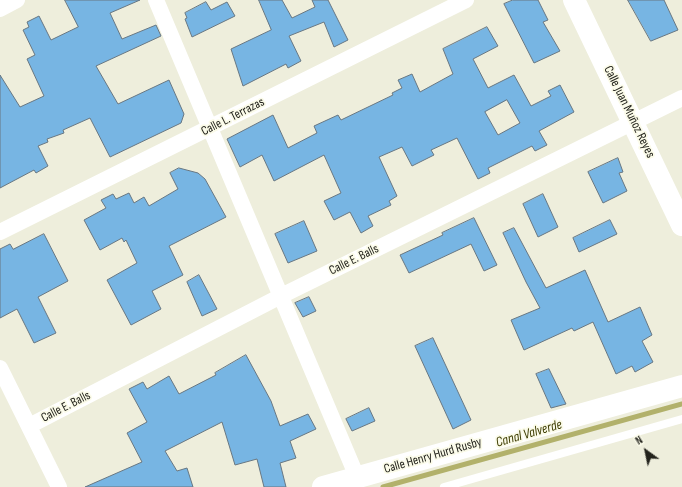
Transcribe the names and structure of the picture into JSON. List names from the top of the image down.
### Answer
{
  "streets": {
    "street": [
      "Calle Juan Muñoz Reyes",
      "Calle L. Terrazas",
      "Calle E. Balls",
      "Calle Henry Hurd Rusby"
    ]
  },
  "crossings": [
    ["Calle Juan Muñoz Reyes", "Calle E. Balls"]
  ],
  "water": ["Canal Valverde"],
  "north": "top left"
}
